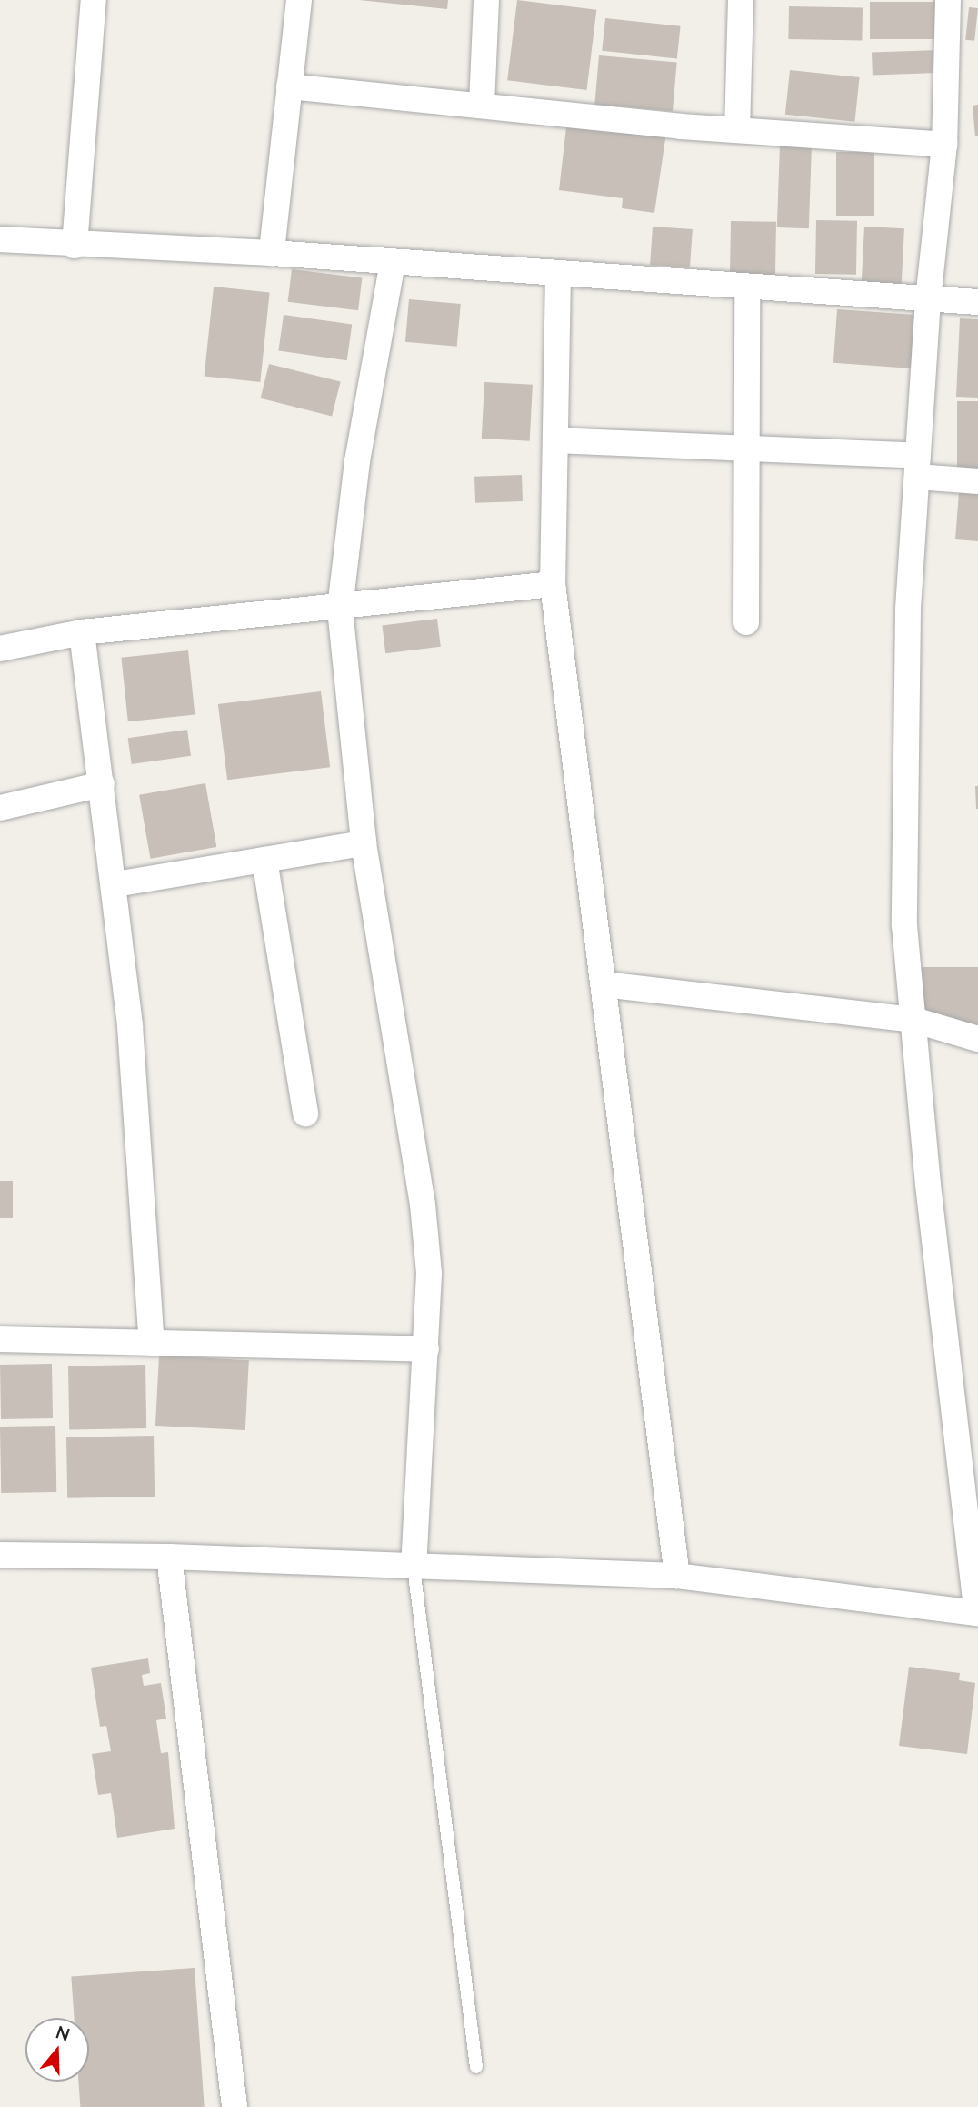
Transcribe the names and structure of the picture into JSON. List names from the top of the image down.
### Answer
{
  "north": "top"
}
